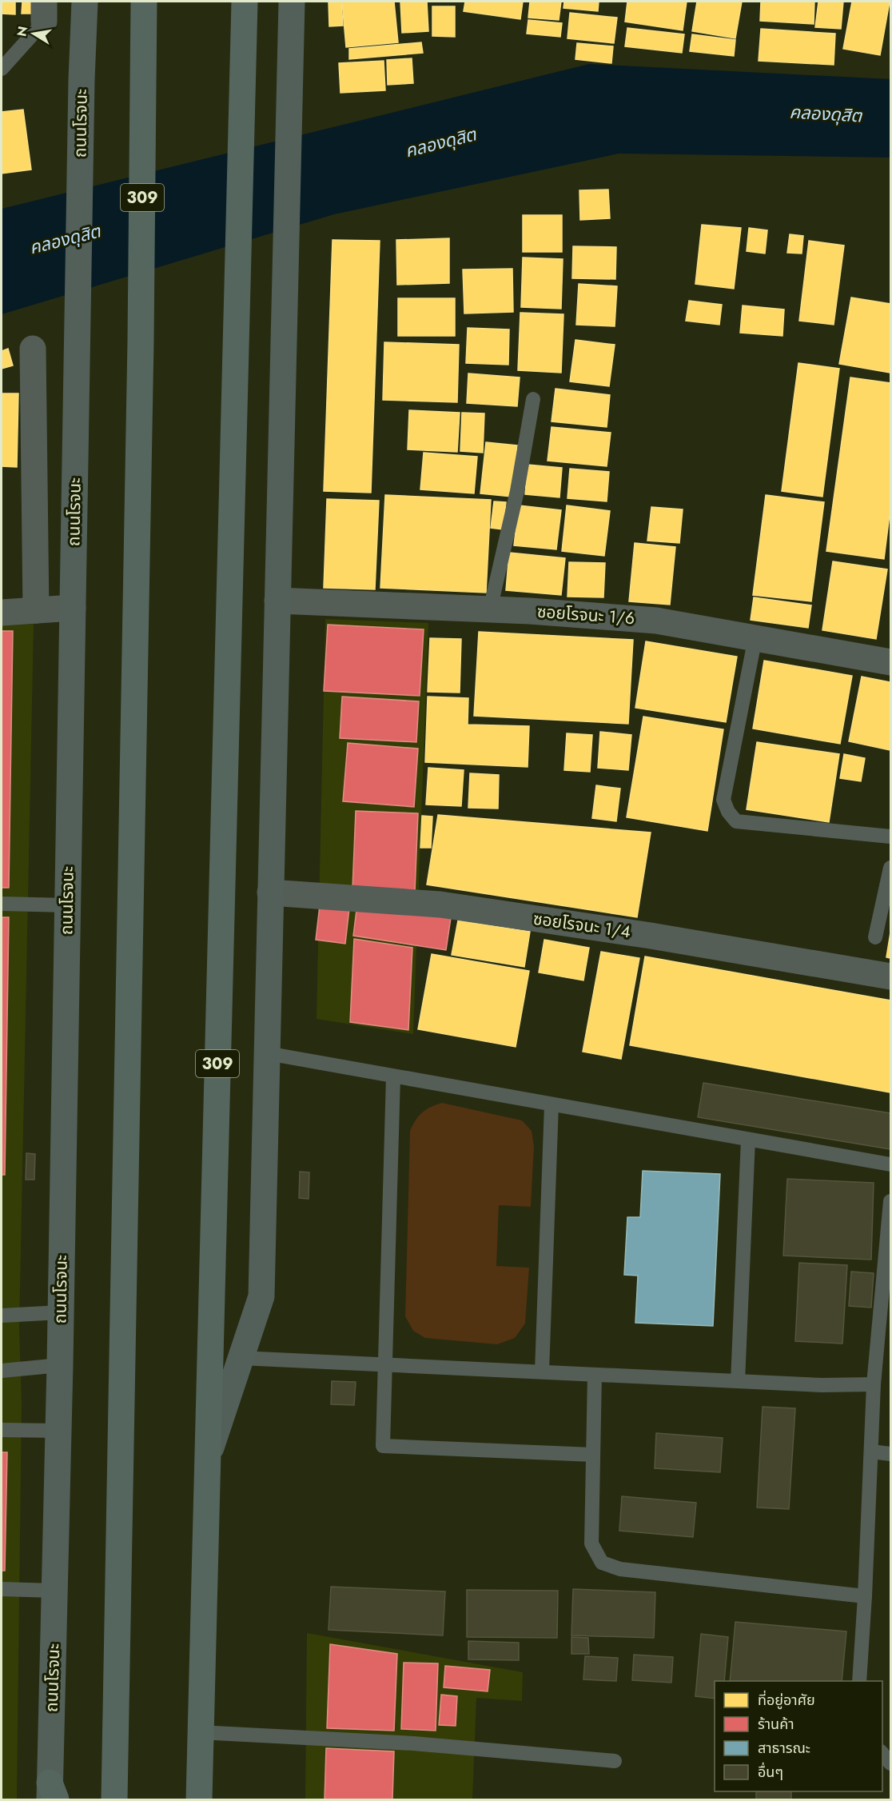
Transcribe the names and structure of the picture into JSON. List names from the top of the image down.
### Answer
{
  "streets": {
    "main road": ["ถนนโรจนะ", "309"],
    "street": ["ซอยโรจนะ 1/6", "ซอยโรจนะ 1/4"]
  },
  "water": ["คลองดุสิต"],
  "legend": [
    "ที่อยู่อาศัย",
    "ร้านค้า",
    "สาธารณะ",
    "อื่นๆ"
  ],
  "north": "left"
}
